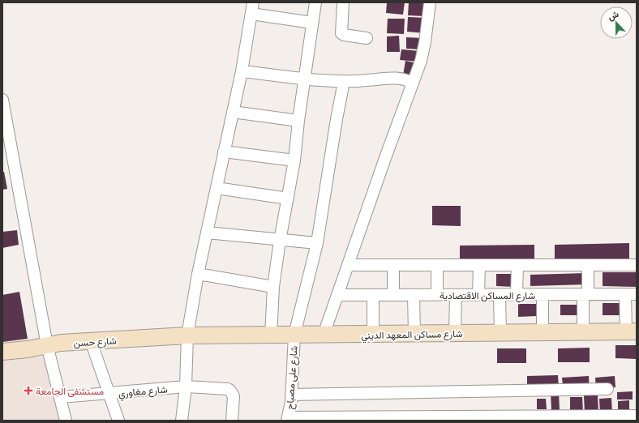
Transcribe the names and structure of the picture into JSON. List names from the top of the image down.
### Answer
{
  "streets": {
    "street": [
      "شارع المساكن الاقتصادية",
      "شارع مساكن المعهد الديني",
      "شارع حسن",
      "شارع على مصباح",
      "شارع مغاوري"
    ]
  },
  "crossings": [
    ["شارع مساكن المعهد الديني", "شارع حسن"],
    ["شارع مساكن المعهد الديني", "شارع على مصباح"]
  ],
  "places": {
    "health": ["مستشفى الجامعة"]
  },
  "north": "top"
}
